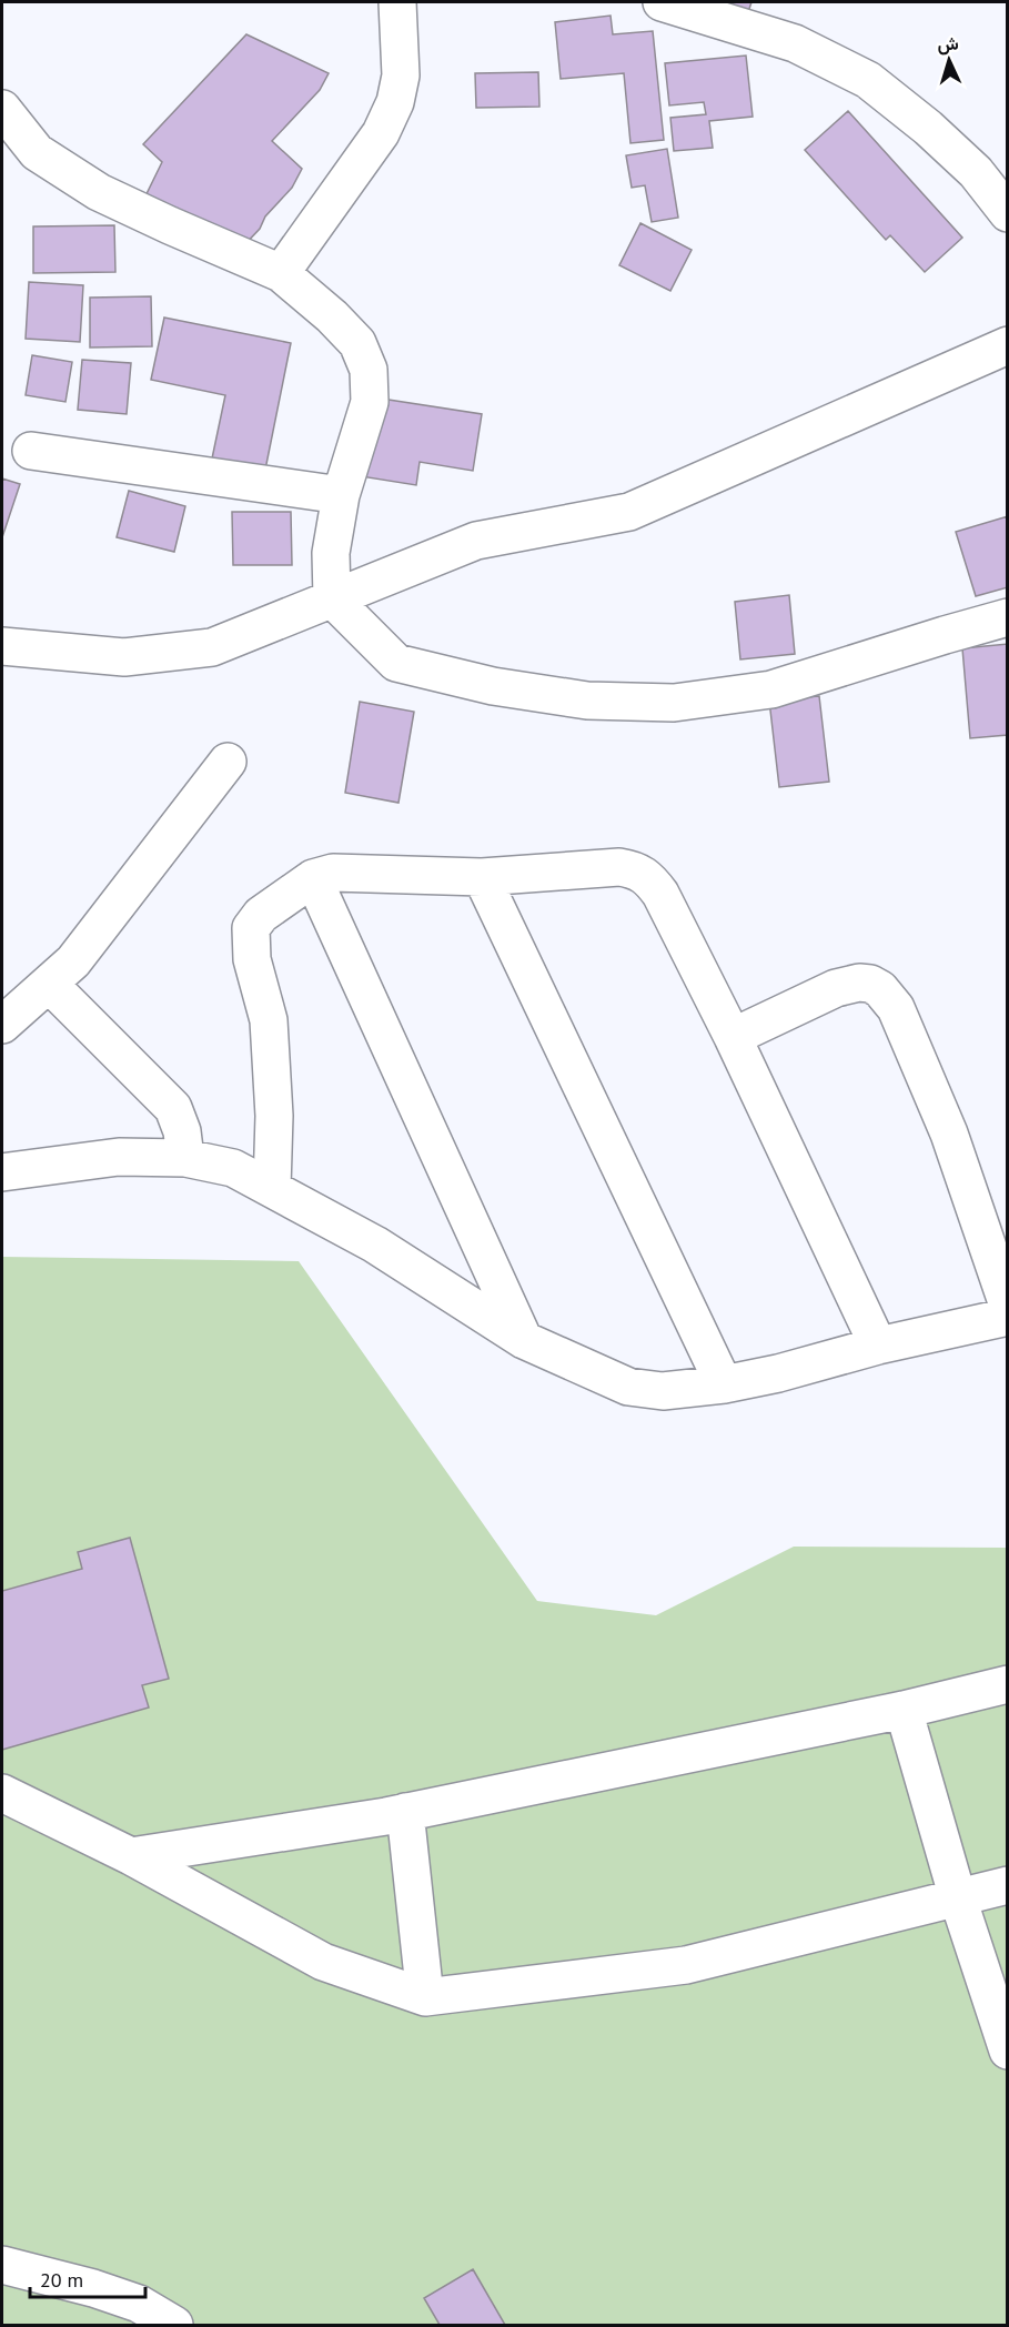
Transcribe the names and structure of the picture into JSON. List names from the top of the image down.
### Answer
{
  "scale_bar": "20 m",
  "north": "top"
}
